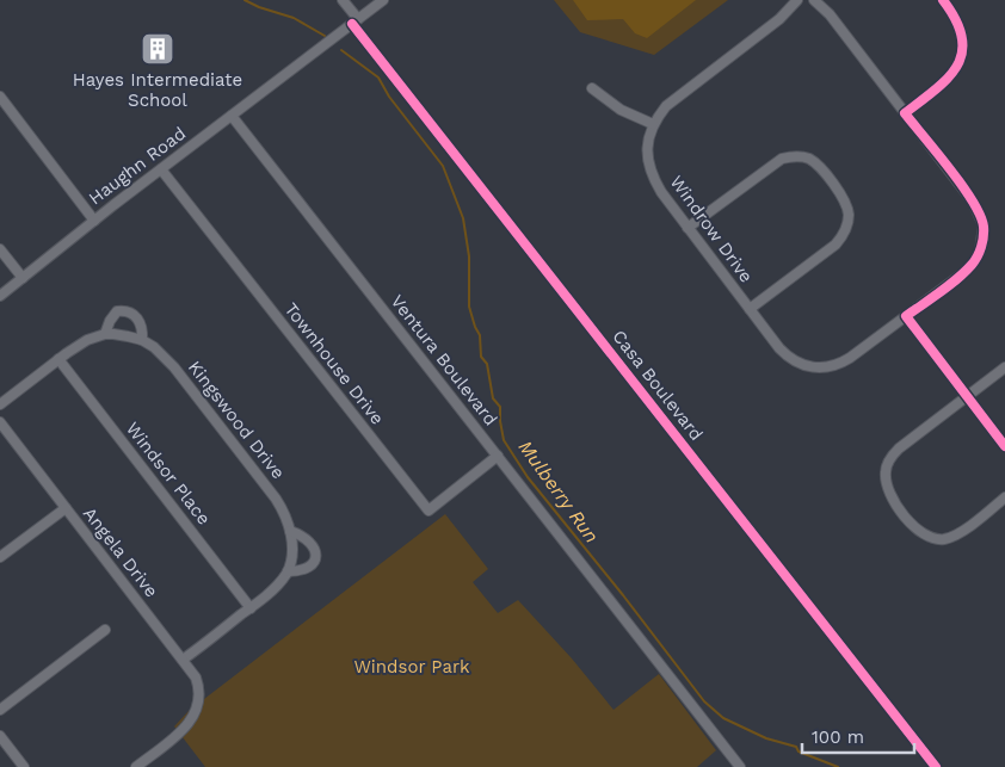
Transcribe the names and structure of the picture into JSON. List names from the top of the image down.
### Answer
{
  "streets": {
    "street": [
      "Haughn Road",
      "Windrow Drive",
      "Ventura Boulevard",
      "Townhouse Drive",
      "Casa Boulevard",
      "Kingswood Drive",
      "Windsor Place",
      "Angela Drive"
    ]
  },
  "crossings": [
    ["Haughn Road", "Ventura Boulevard"],
    ["Haughn Road", "Townhouse Drive"],
    ["Haughn Road", "Casa Boulevard"],
    ["Ventura Boulevard", "Townhouse Drive"]
  ],
  "water": ["Mulberry Run"],
  "parks": ["Windsor Park"],
  "places": {
    "building": ["Hayes Intermediate School"]
  },
  "scale_bar": "100 m"
}
